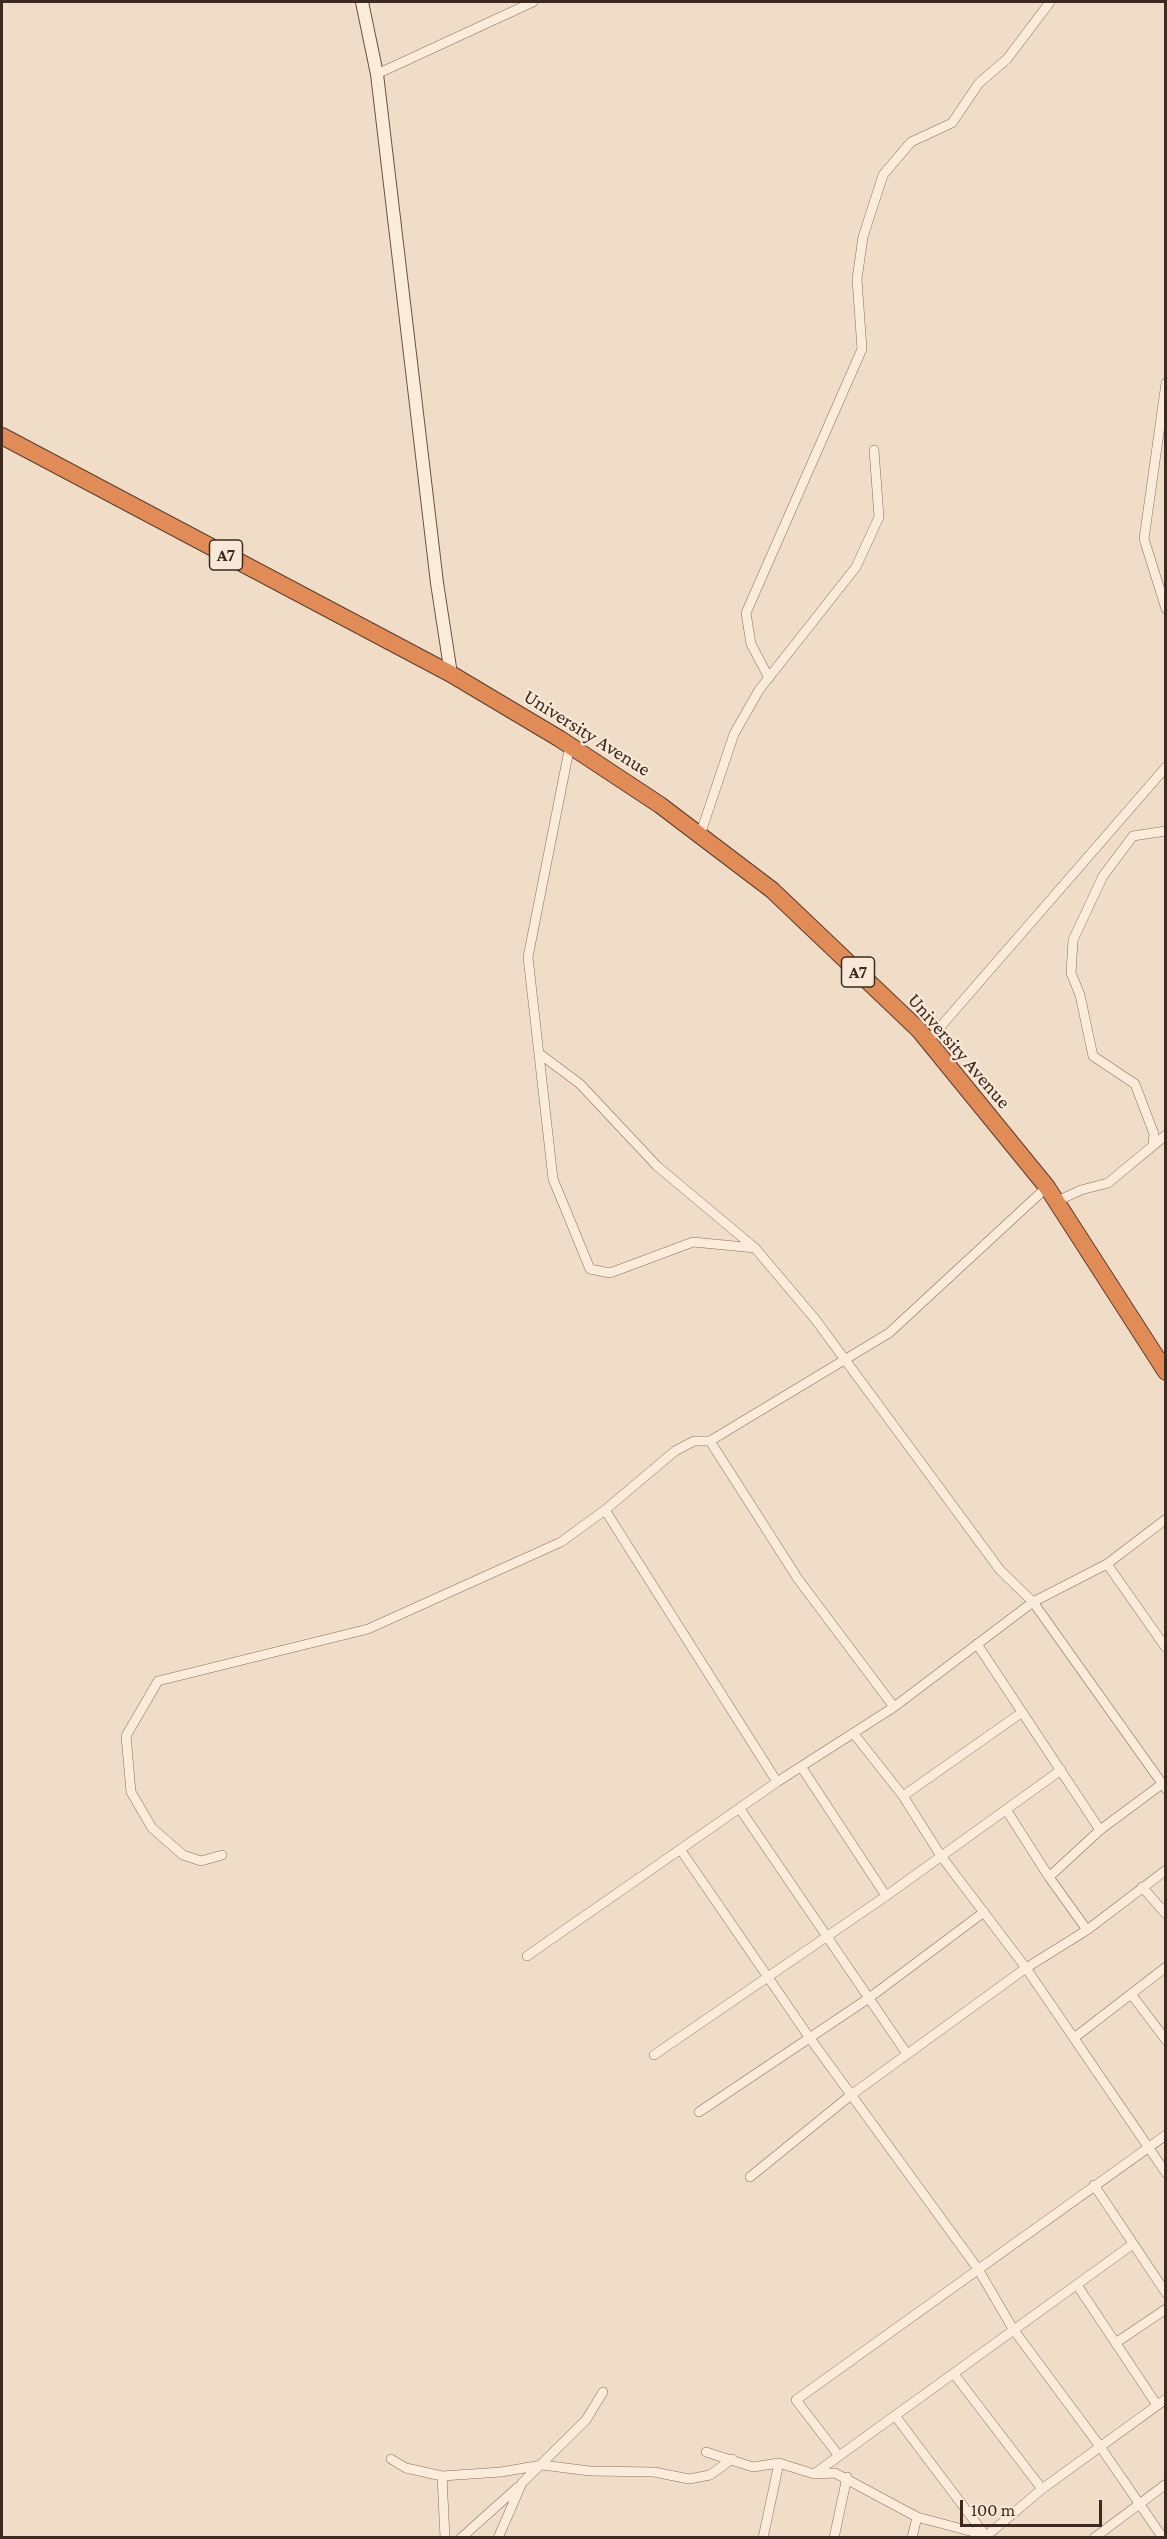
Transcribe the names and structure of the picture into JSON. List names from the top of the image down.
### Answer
{
  "streets": {
    "highway": ["A7", "University Avenue"]
  },
  "crossings": [
    ["A7", "University Avenue"]
  ],
  "scale_bar": "100 m"
}
